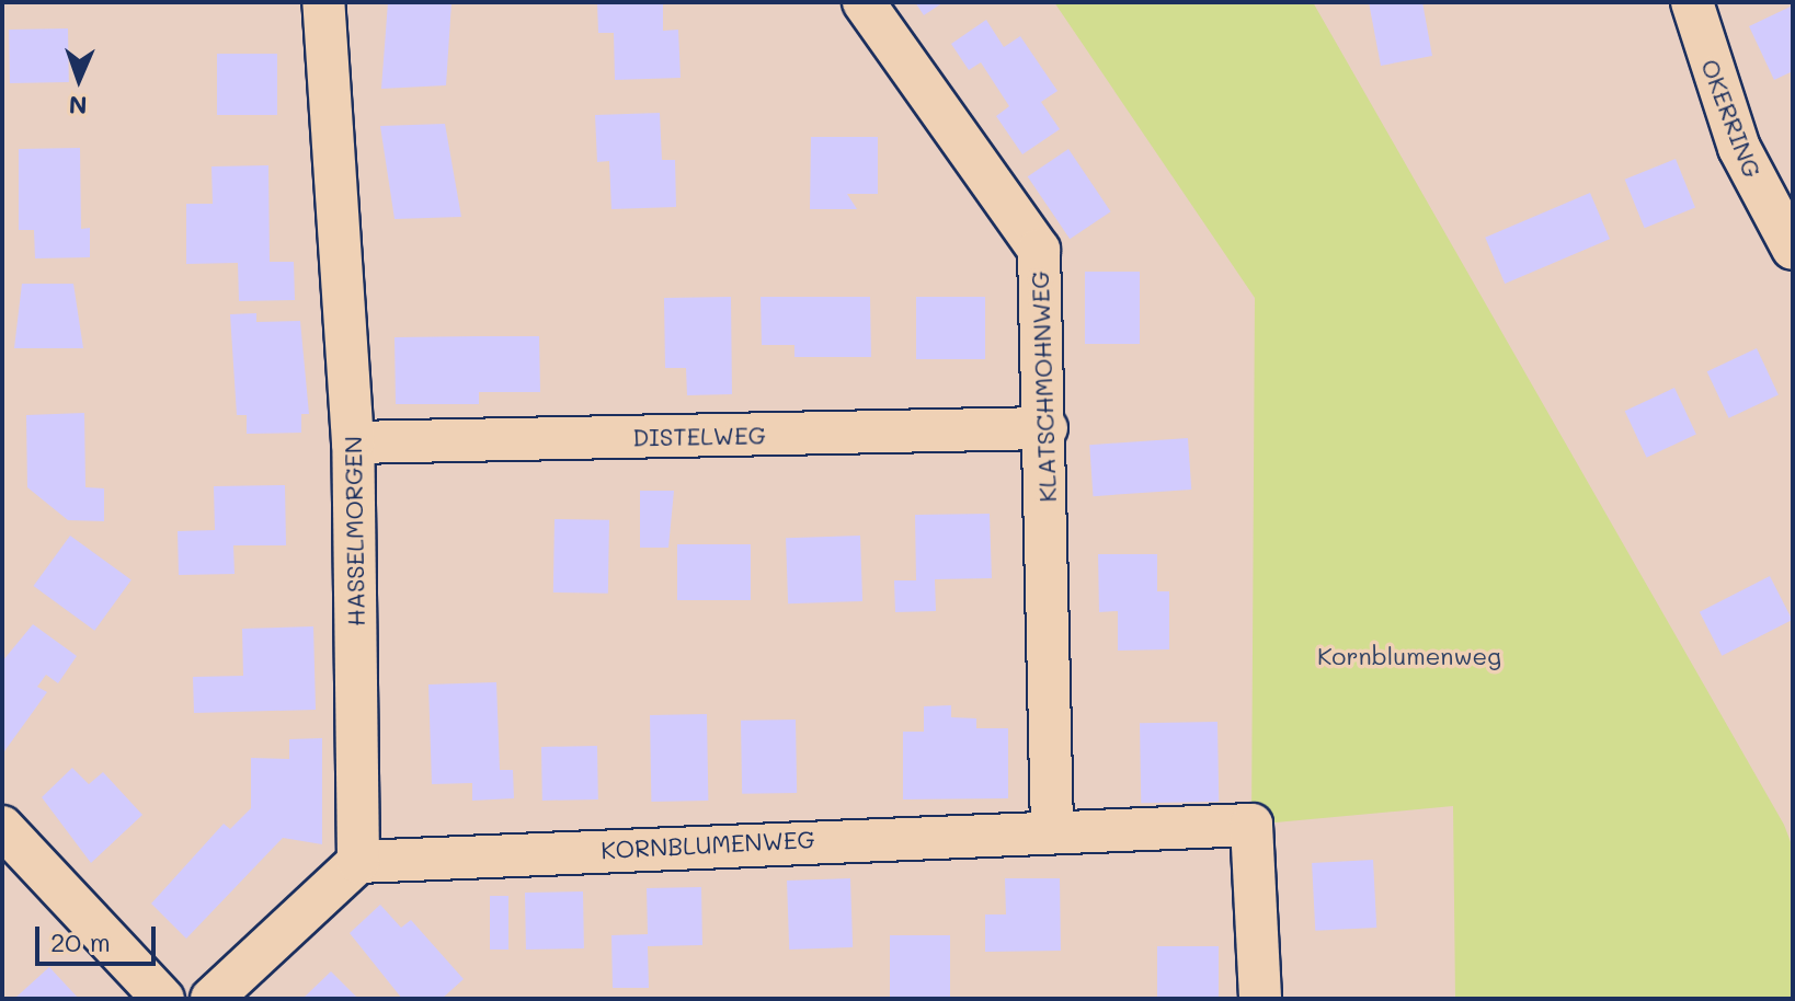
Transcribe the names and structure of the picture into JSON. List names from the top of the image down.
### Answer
{
  "streets": {
    "street": [
      "OKERRING",
      "KLATSCHMOHNWEG",
      "DISTELWEG",
      "HASSELMORGEN",
      "KORNBLUMENWEG"
    ]
  },
  "crossings": [
    ["KLATSCHMOHNWEG", "DISTELWEG"],
    ["KLATSCHMOHNWEG", "KORNBLUMENWEG"],
    ["DISTELWEG", "HASSELMORGEN"],
    ["HASSELMORGEN", "KORNBLUMENWEG"]
  ],
  "parks": ["Kornblumenweg"],
  "scale_bar": "20 m",
  "north": "bottom"
}
